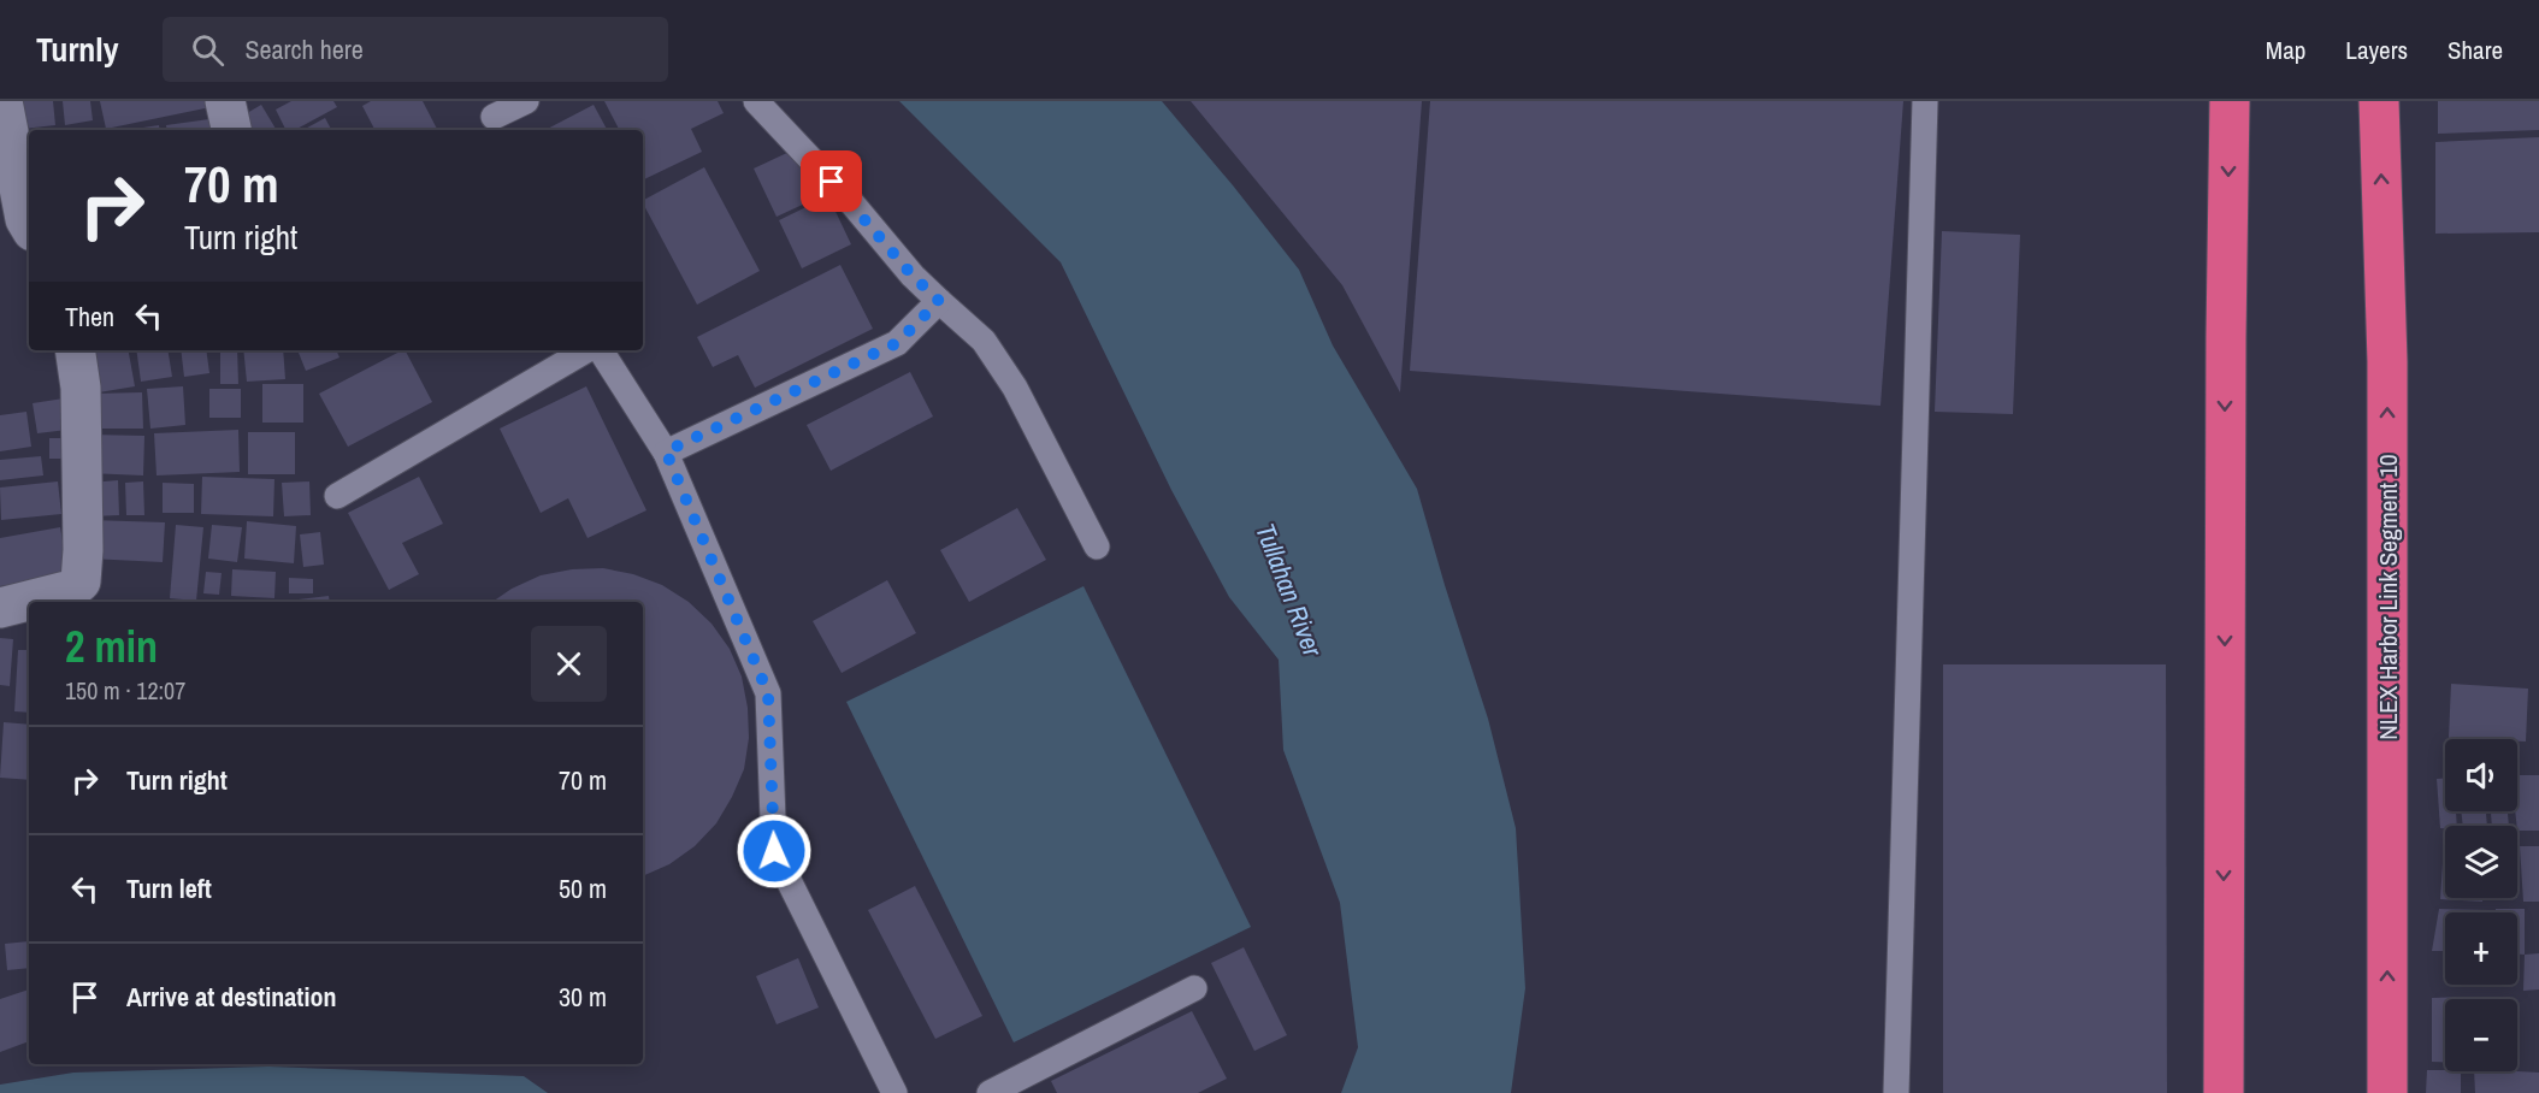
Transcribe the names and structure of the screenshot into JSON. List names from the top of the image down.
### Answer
{
  "streets": {
    "highway": ["NLEX Harbor Link Segment 10"]
  },
  "water": ["Tullahan River"],
  "page": {
    "header": "Turnly",
    "search": "Search here",
    "nav": ["Map", "Layers", "Share"],
    "turn": ["70 m", "Turn right"],
    "then": "Then",
    "heading": ["2 min", "150 m · 12:07"],
    "list": [
      {
        "name": "Turn right",
        "value": "70 m"
      },
      {
        "name": "Turn left",
        "value": "50 m"
      },
      {
        "name": "Arrive at destination",
        "value": "30 m"
      }
    ],
    "map_buttons": ["+", "−"]
  }
}
